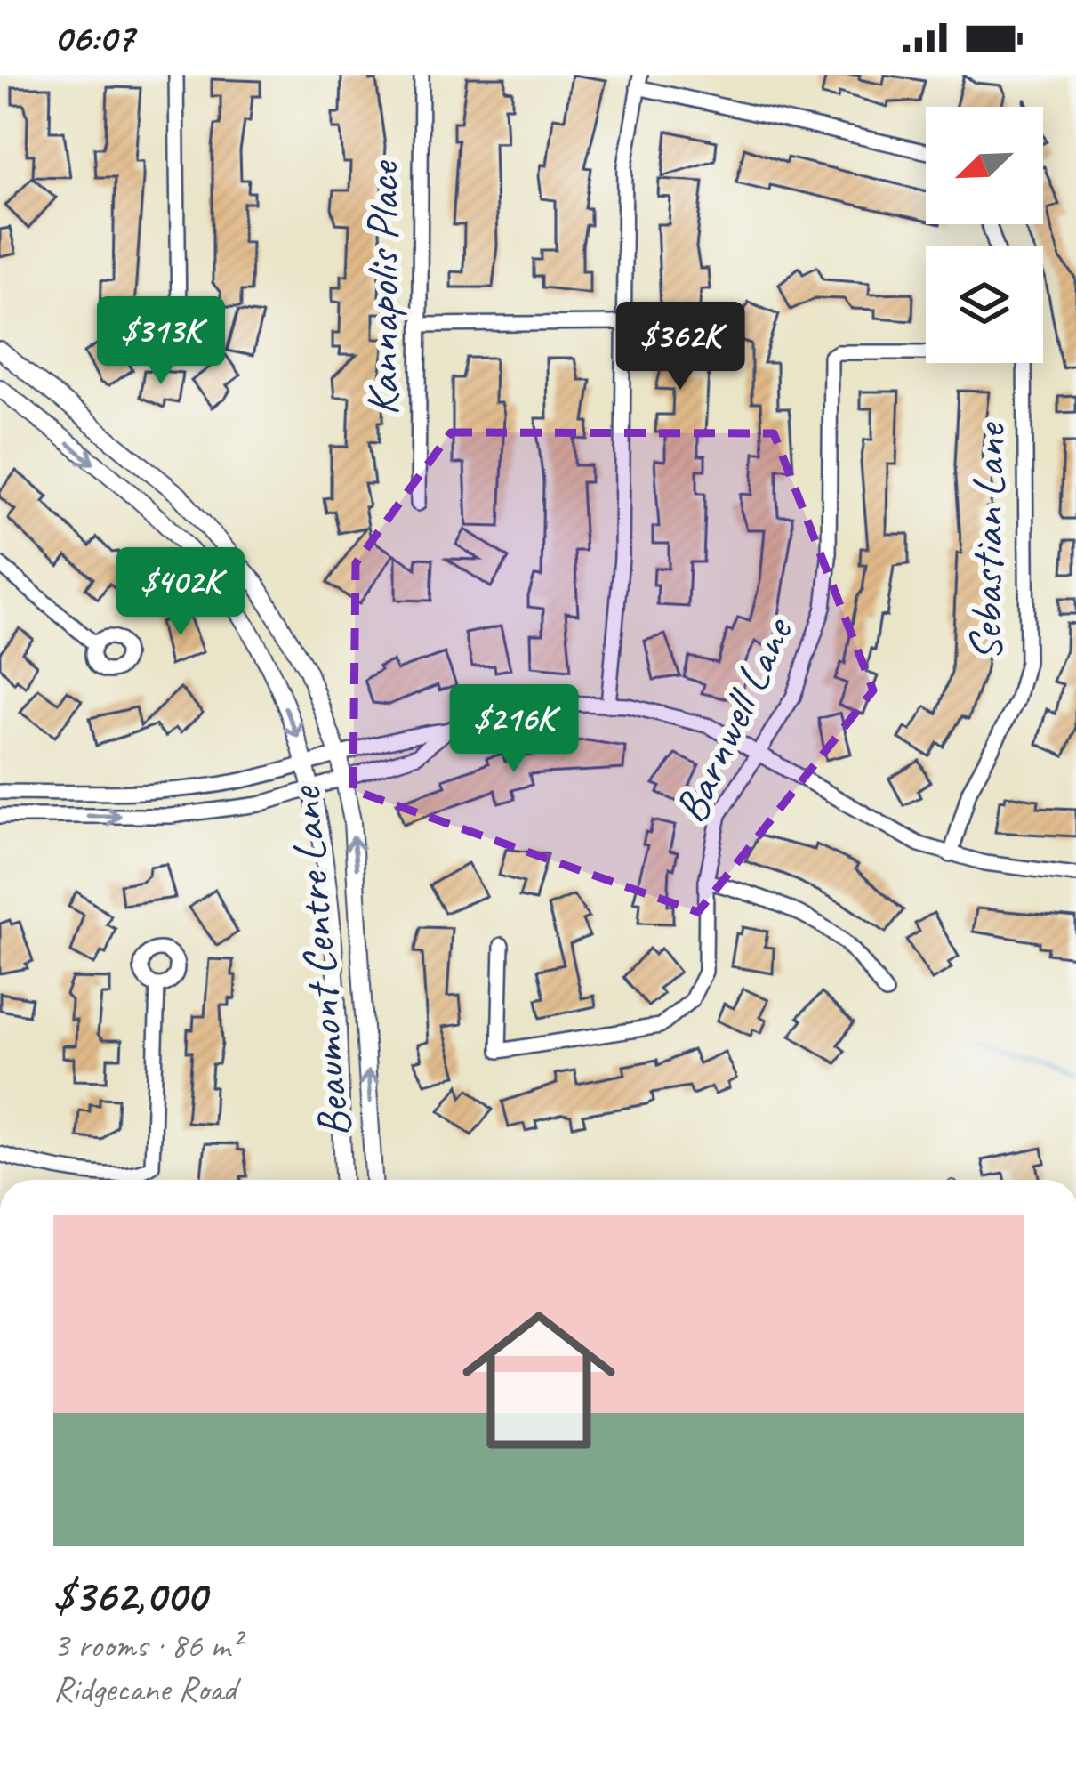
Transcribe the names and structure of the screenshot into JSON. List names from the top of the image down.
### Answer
{
  "streets": {
    "street": [
      "Kannapolis Place",
      "Sebastian Lane",
      "Barnwell Lane",
      "Beaumont Centre Lane"
    ]
  },
  "north": "bottom left",
  "page": {
    "status": "06:07",
    "price": [
      "$313K",
      "$362K",
      "$402K",
      "$216K"
    ],
    "list": [
      {
        "name": "$362,000",
        "note": "3 rooms · 86 m² · Ridgecane Road"
      }
    ]
  }
}
